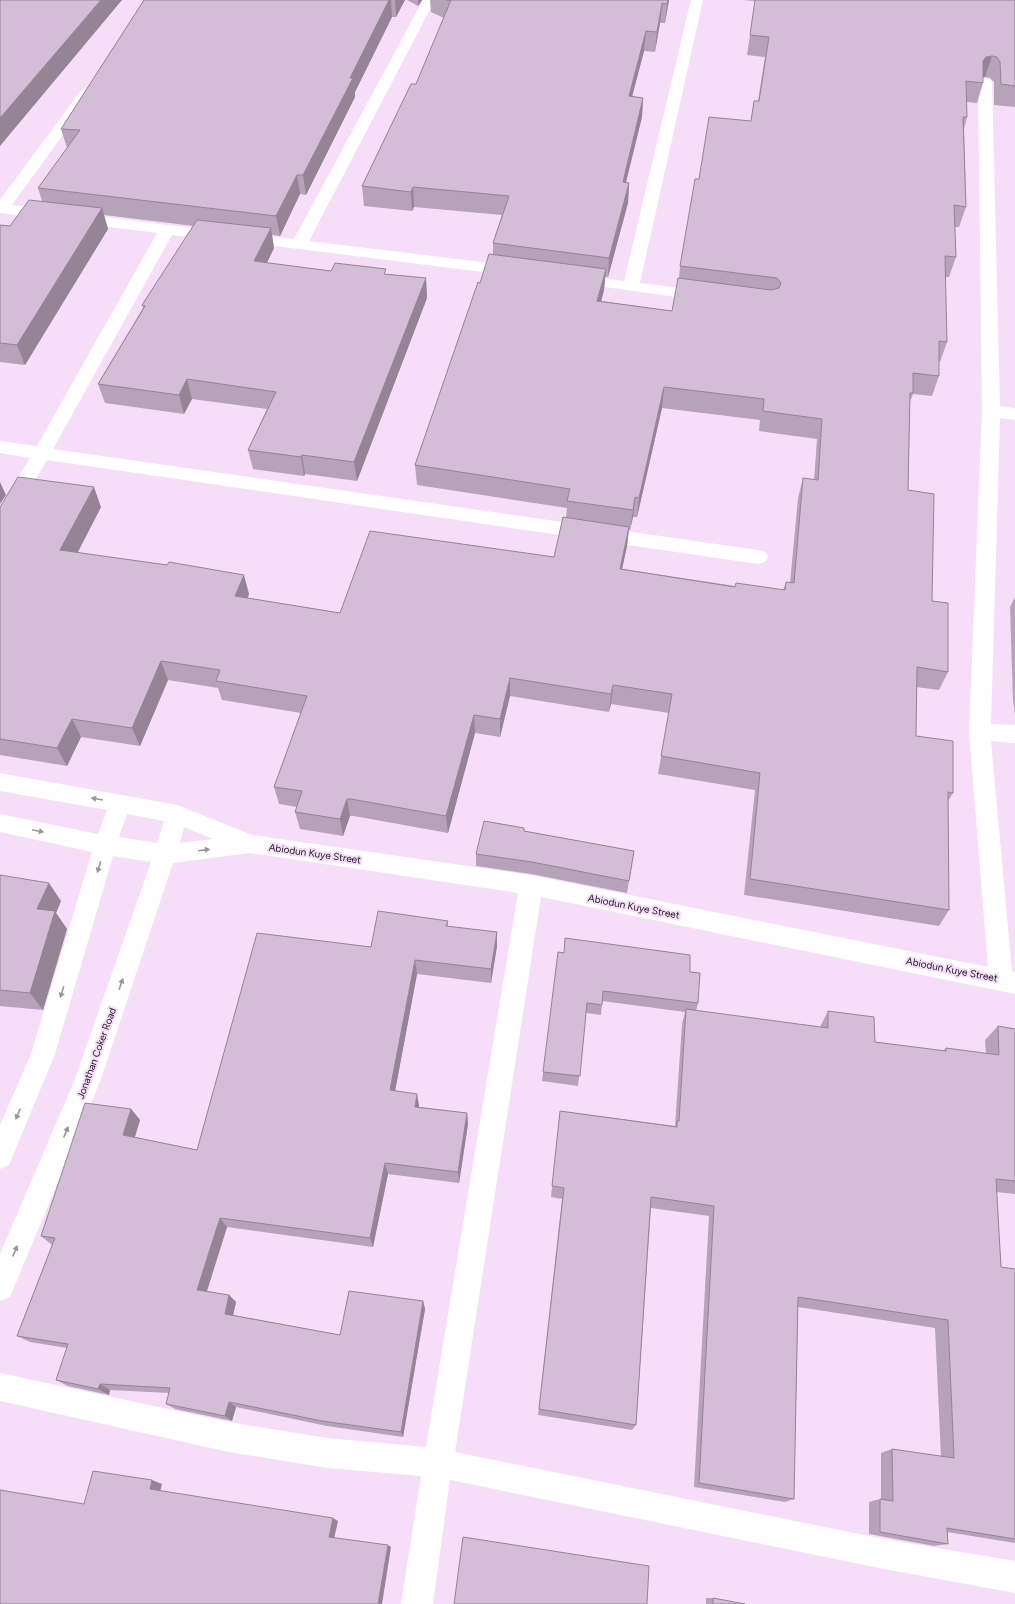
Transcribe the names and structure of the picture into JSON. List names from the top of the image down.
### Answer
{
  "streets": {
    "street": ["Abiodun Kuye Street", "Jonathan Coker Road"]
  },
  "crossings": [
    ["Abiodun Kuye Street", "Jonathan Coker Road"]
  ]
}
